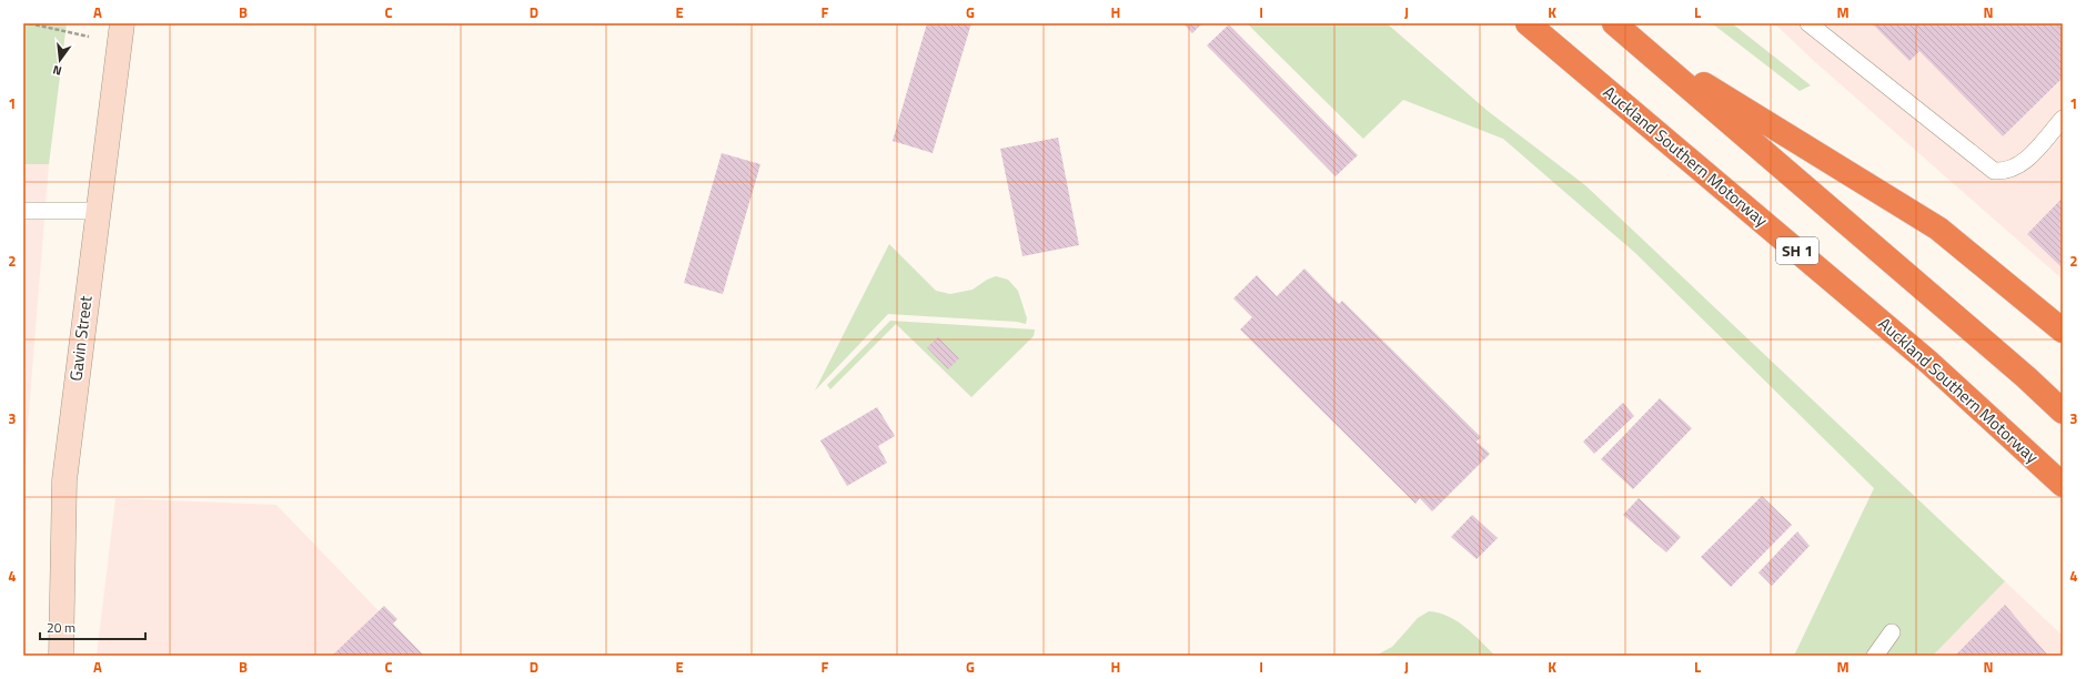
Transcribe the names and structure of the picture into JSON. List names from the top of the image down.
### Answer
{
  "streets": {
    "highway": ["Auckland Southern Motorway", "SH 1"],
    "street": ["Gavin Street"]
  },
  "scale_bar": "20 m",
  "north": "bottom",
  "grid": {
    "columns": [
      "A",
      "B",
      "C",
      "D",
      "E",
      "F",
      "G",
      "H",
      "I",
      "J",
      "K",
      "L",
      "M",
      "N"
    ],
    "rows": [
      "1",
      "2",
      "3",
      "4"
    ]
  }
}
